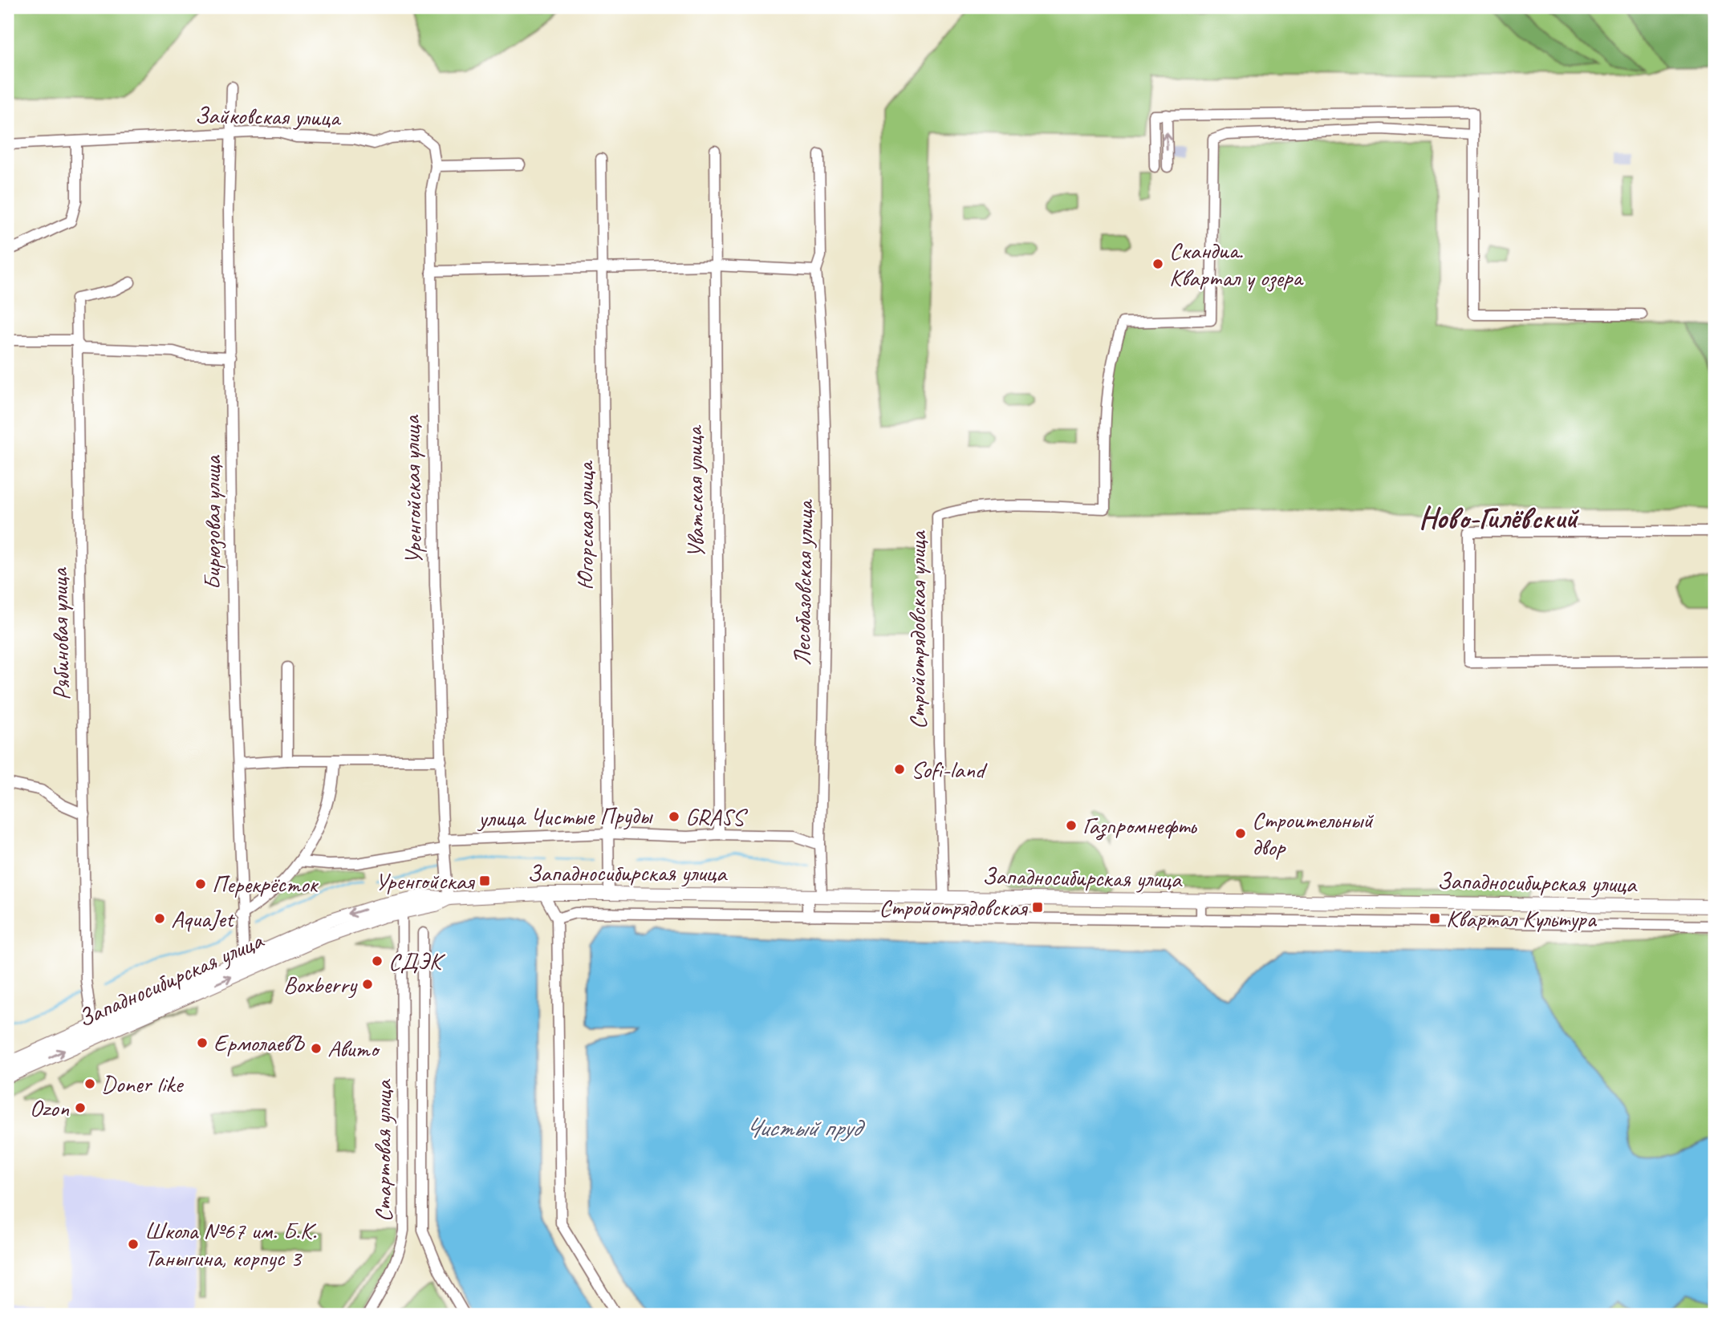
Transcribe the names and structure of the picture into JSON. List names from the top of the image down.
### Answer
{
  "streets": {
    "main road": ["Западносибирская улица"],
    "street": [
      "Зайковская улица",
      "Уренгойская улица",
      "Уватская улица",
      "Бирюзовая улица",
      "Югорская улица",
      "Лесобазовская улица",
      "Стройотрядовская улица",
      "Рябиновая улица",
      "улица Чистые Пруды",
      "Стартовая улица"
    ]
  },
  "crossings": [
    ["Зайковская улица", "Уренгойская улица"],
    ["Зайковская улица", "Бирюзовая улица"],
    ["Уренгойская улица", "улица Чистые Пруды"],
    ["Уренгойская улица", "Западносибирская улица"],
    ["Уватская улица", "улица Чистые Пруды"],
    ["Бирюзовая улица", "Западносибирская улица"],
    ["Югорская улица", "улица Чистые Пруды"],
    ["Югорская улица", "Западносибирская улица"],
    ["Лесобазовская улица", "улица Чистые Пруды"],
    ["Лесобазовская улица", "Западносибирская улица"],
    ["Стройотрядовская улица", "Западносибирская улица"],
    ["Рябиновая улица", "Западносибирская улица"],
    ["Западносибирская улица", "Стартовая улица"]
  ],
  "districts": ["Ново-Гилёвский"],
  "water": ["Чистый пруд"],
  "places": {
    "other": [
      "Скандиа. Квартал у озера",
      "Sofi-land",
      "GRASS",
      "Газпромнефть",
      "Строительный двор",
      "Перекрёсток",
      "AquaJet",
      "СДЭК",
      "Boxberry",
      "ЕрмолаевЪ",
      "Авито",
      "Doner like",
      "Ozon",
      "Школа №67 им. Б.К. Таныгина, корпус 3"
    ],
    "transit": ["Уренгойская", "Стройотрядовская", "Квартал Культура"]
  }
}
